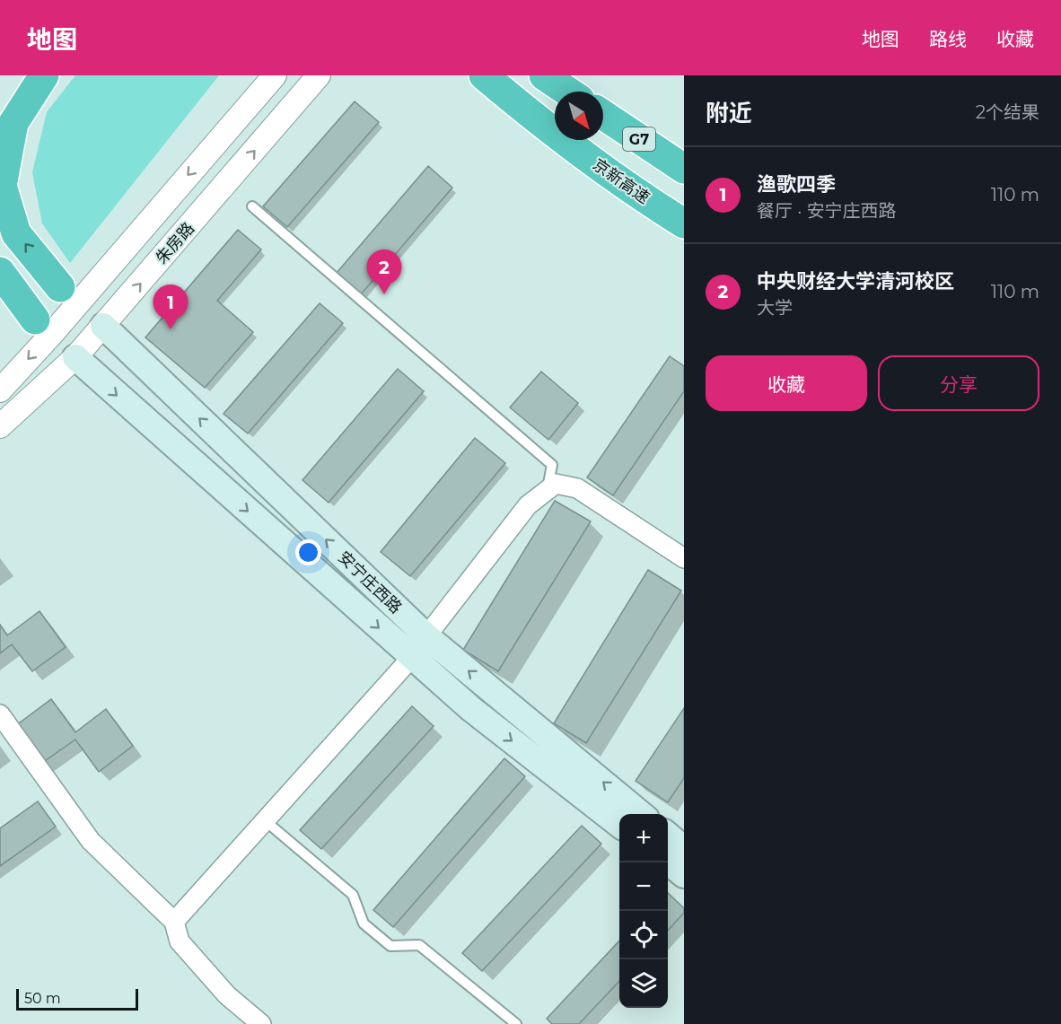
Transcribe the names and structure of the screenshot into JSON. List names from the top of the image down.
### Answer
{
  "streets": {
    "highway": ["G7", "京新高速"],
    "main road": ["安宁庄西路"],
    "street": ["朱房路"]
  },
  "crossings": [
    ["朱房路", "安宁庄西路"]
  ],
  "one_way": ["安宁庄西路"],
  "scale_bar": "50 m",
  "north": "bottom right",
  "page": {
    "header": "地图",
    "nav": ["地图", "路线", "收藏"],
    "heading": ["附近", "2个结果"],
    "list": [
      {
        "mark": "1",
        "name": "渔歌四季",
        "note": "餐厅 · 安宁庄西路",
        "value": "110 m"
      },
      {
        "mark": "2",
        "name": "中央财经大学清河校区",
        "note": "大学",
        "value": "110 m"
      }
    ],
    "pins": ["2", "1"],
    "buttons": ["收藏", "分享"],
    "map_buttons": ["+", "−"],
    "scale": "50 m"
  }
}
